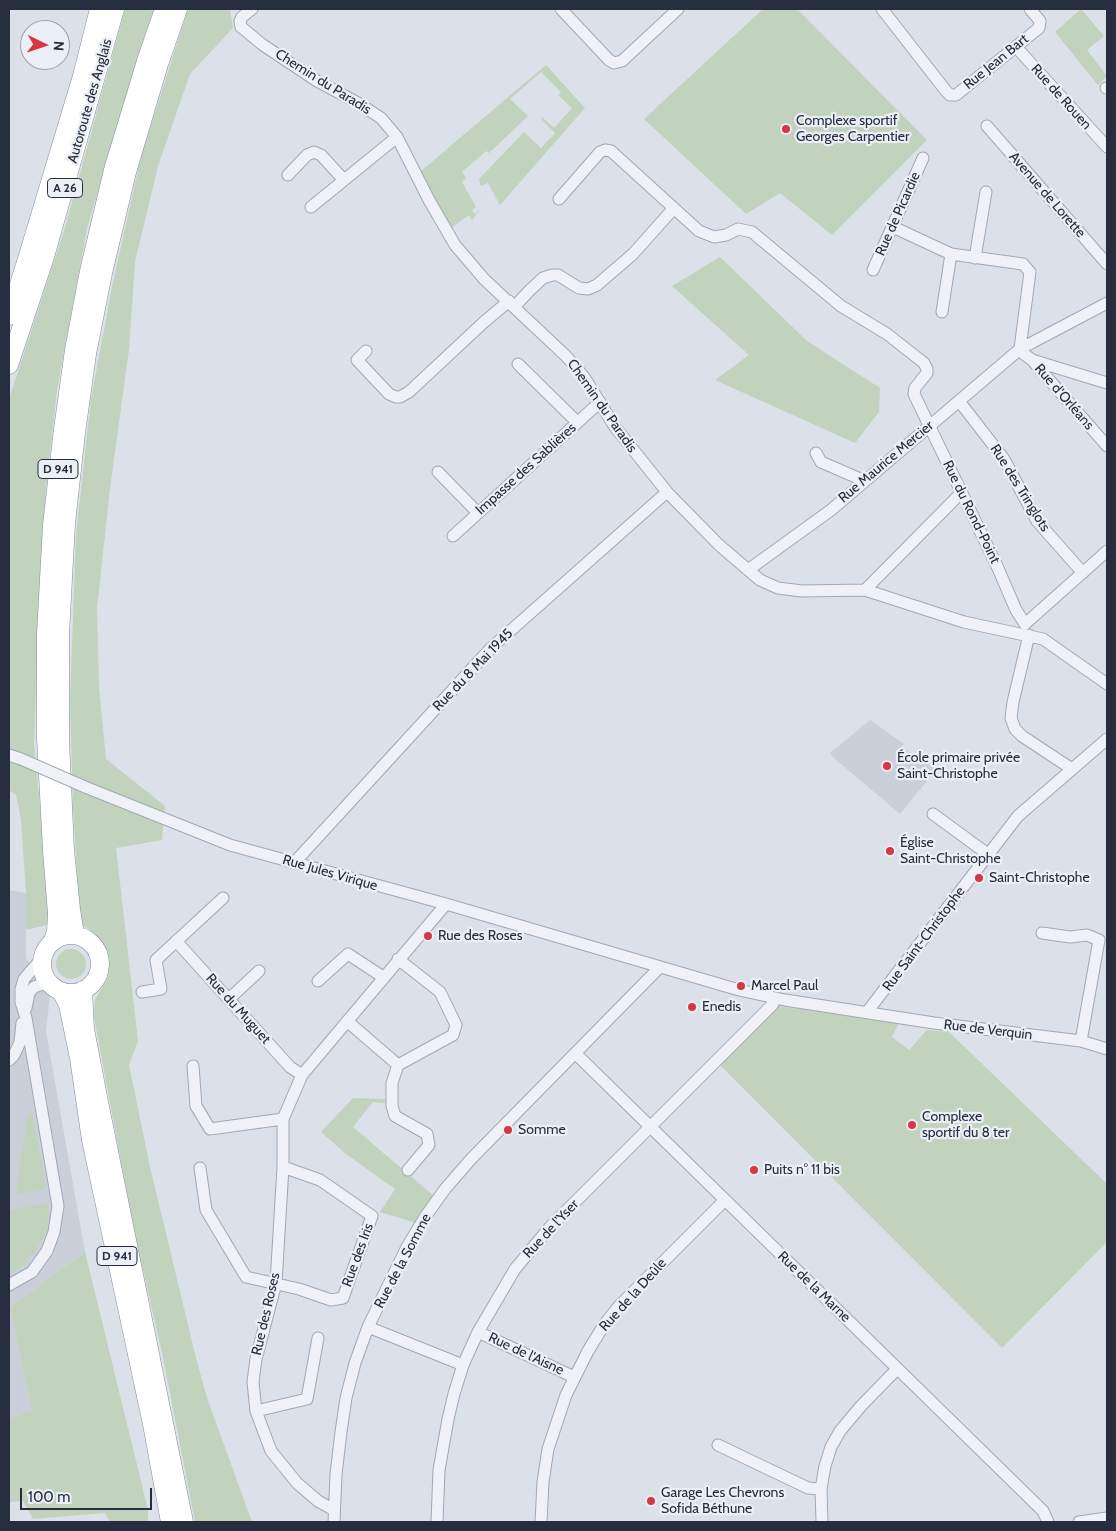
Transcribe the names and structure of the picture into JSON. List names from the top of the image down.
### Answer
{
  "streets": {
    "highway": ["Autoroute des Anglais", "A 26", "D 941"],
    "street": [
      "Rue Jean Bart",
      "Chemin du Paradis",
      "Rue de Rouen",
      "Avenue de Lorette",
      "Rue de Picardie",
      "Rue d'Orléans",
      "Rue Maurice Mercier",
      "Impasse des Sablières",
      "Rue des Tringlots",
      "Rue du Rond-Point",
      "Rue du 8 Mai 1945",
      "Rue Jules Virique",
      "Rue Saint-Christophe",
      "Rue du Muguet",
      "Rue de Verquin",
      "Rue de l'Yser",
      "Rue des Iris",
      "Rue de la Somme",
      "Rue de la Marne",
      "Rue de la Deûle",
      "Rue des Roses",
      "Rue de l'Aisne"
    ]
  },
  "crossings": [
    ["Rue Jean Bart", "Rue de Rouen"],
    ["Chemin du Paradis", "Rue Maurice Mercier"],
    ["Chemin du Paradis", "Impasse des Sablières"],
    ["Chemin du Paradis", "Rue du Rond-Point"],
    ["Chemin du Paradis", "Rue du 8 Mai 1945"],
    ["Rue d'Orléans", "Rue Maurice Mercier"],
    ["Rue Maurice Mercier", "Rue des Tringlots"],
    ["Rue Maurice Mercier", "Rue du Rond-Point"],
    ["Rue du 8 Mai 1945", "Rue Jules Virique"],
    ["Rue Jules Virique", "Rue de Verquin"],
    ["Rue Jules Virique", "Rue de l'Yser"],
    ["Rue Jules Virique", "Rue de la Somme"],
    ["Rue Jules Virique", "Rue des Roses"],
    ["Rue Saint-Christophe", "Rue de Verquin"],
    ["Rue du Muguet", "Rue des Roses"],
    ["Rue de Verquin", "Rue de l'Yser"],
    ["Rue de l'Yser", "Rue de la Marne"],
    ["Rue de l'Yser", "Rue de l'Aisne"],
    ["Rue des Iris", "Rue des Roses"],
    ["Rue de la Somme", "Rue de la Marne"],
    ["Rue de la Somme", "Rue des Roses"],
    ["Rue de la Marne", "Rue de la Deûle"],
    ["Rue de la Deûle", "Rue de l'Aisne"]
  ],
  "places": [
    "Complexe sportif Georges Carpentier",
    "École primaire privée Saint-Christophe",
    "Église Saint-Christophe",
    "Saint-Christophe",
    "Rue des Roses",
    "Marcel Paul",
    "Enedis",
    "Complexe sportif du 8 ter",
    "Somme",
    "Puits n° 11 bis",
    "Garage Les Chevrons Sofida Béthune"
  ],
  "scale_bar": "100 m",
  "north": "right"
}
